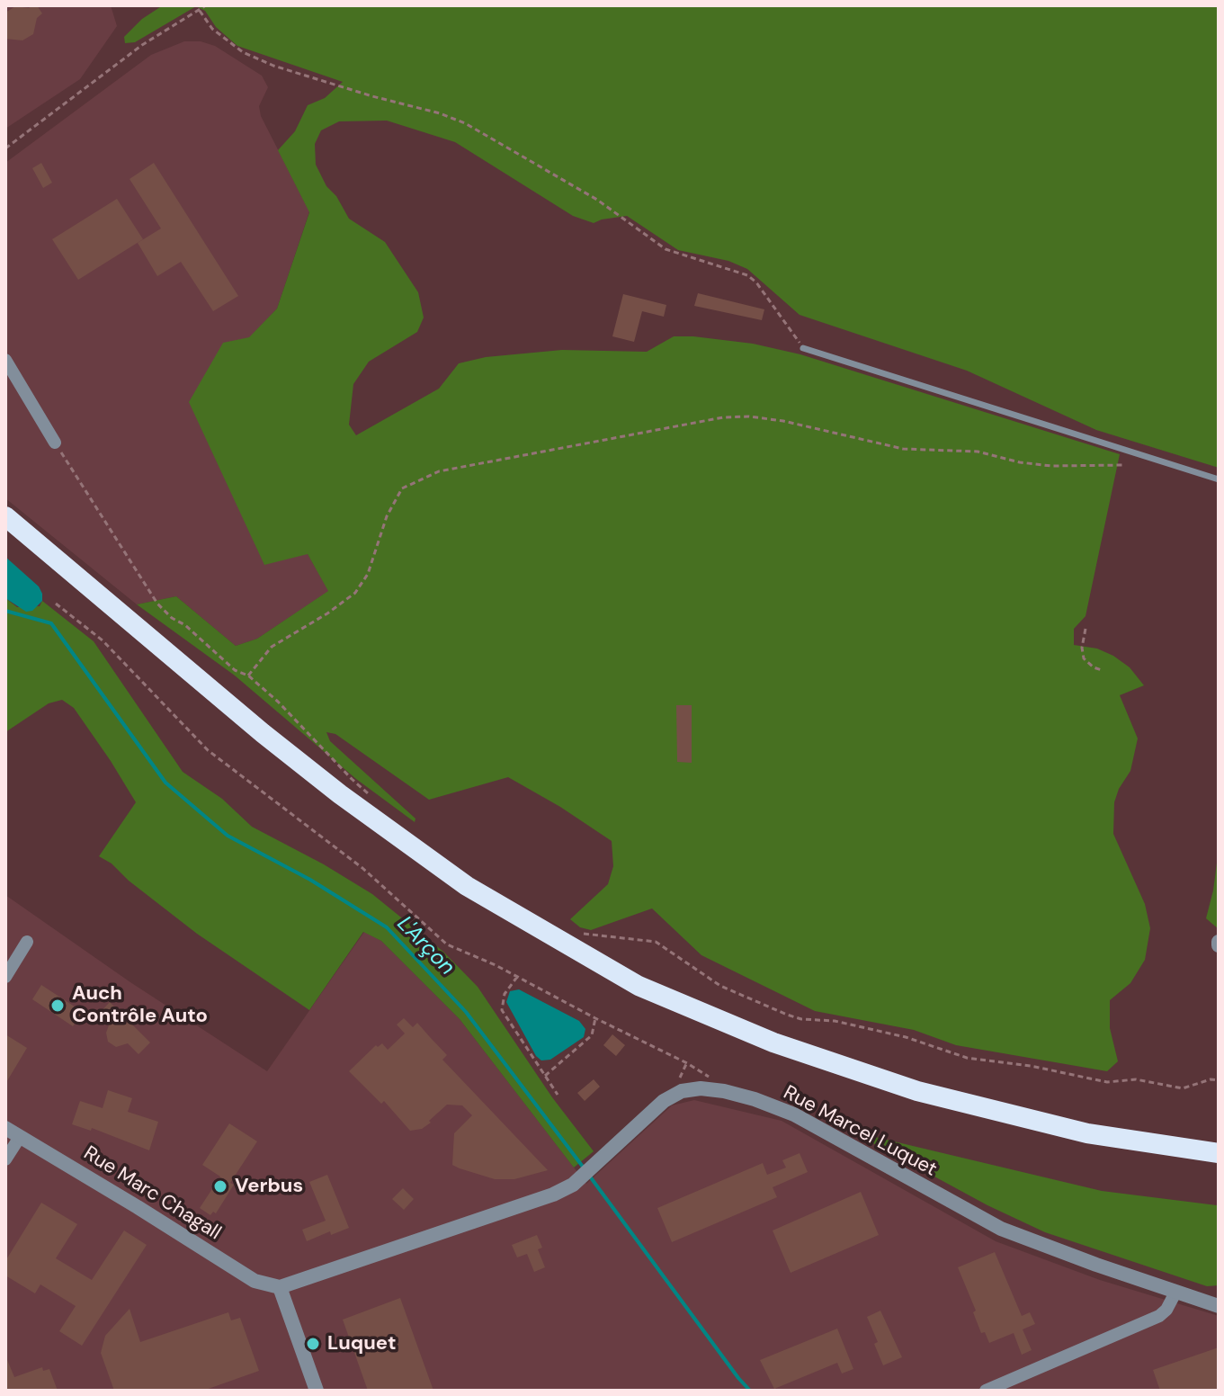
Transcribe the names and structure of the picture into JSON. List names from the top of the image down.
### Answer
{
  "streets": {
    "street": ["Rue Marcel Luquet", "Rue Marc Chagall"]
  },
  "crossings": [
    ["Rue Marcel Luquet", "Rue Marc Chagall"]
  ],
  "water": ["L'Arçon"],
  "places": ["Auch Contrôle Auto", "Verbus", "Luquet"]
}
